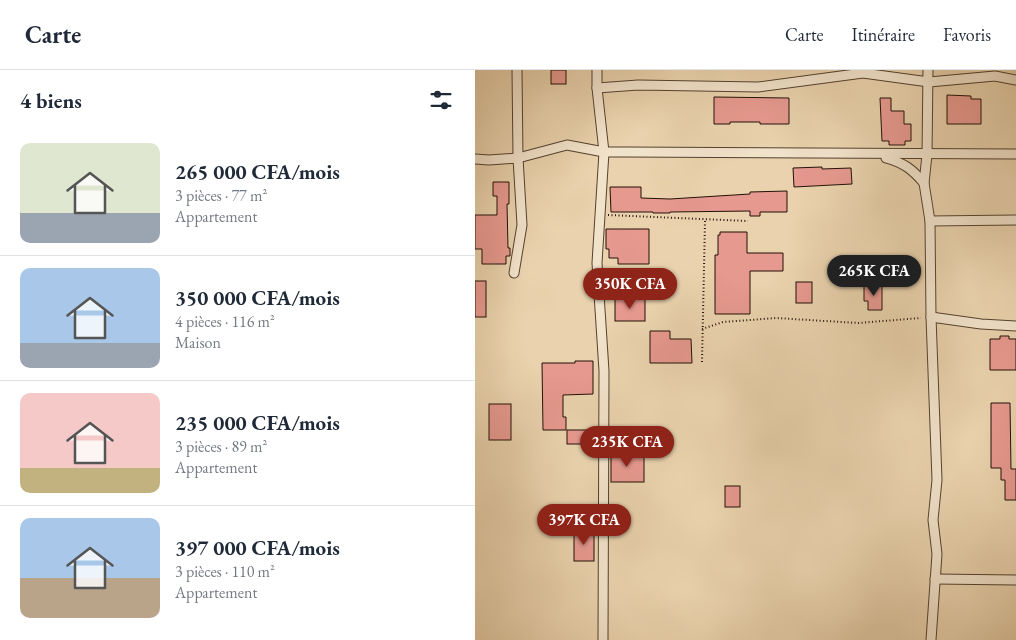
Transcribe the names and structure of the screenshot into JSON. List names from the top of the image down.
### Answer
{
  "page": {
    "header": "Carte",
    "nav": ["Carte", "Itinéraire", "Favoris"],
    "heading": "4 biens",
    "list": [
      {
        "name": "265 000 CFA/mois",
        "note": "3 pièces · 77 m² · Appartement"
      },
      {
        "name": "350 000 CFA/mois",
        "note": "4 pièces · 116 m² · Maison"
      },
      {
        "name": "235 000 CFA/mois",
        "note": "3 pièces · 89 m² · Appartement"
      },
      {
        "name": "397 000 CFA/mois",
        "note": "3 pièces · 110 m² · Appartement"
      }
    ],
    "price": [
      "265K CFA",
      "350K CFA",
      "235K CFA",
      "397K CFA"
    ]
  }
}
